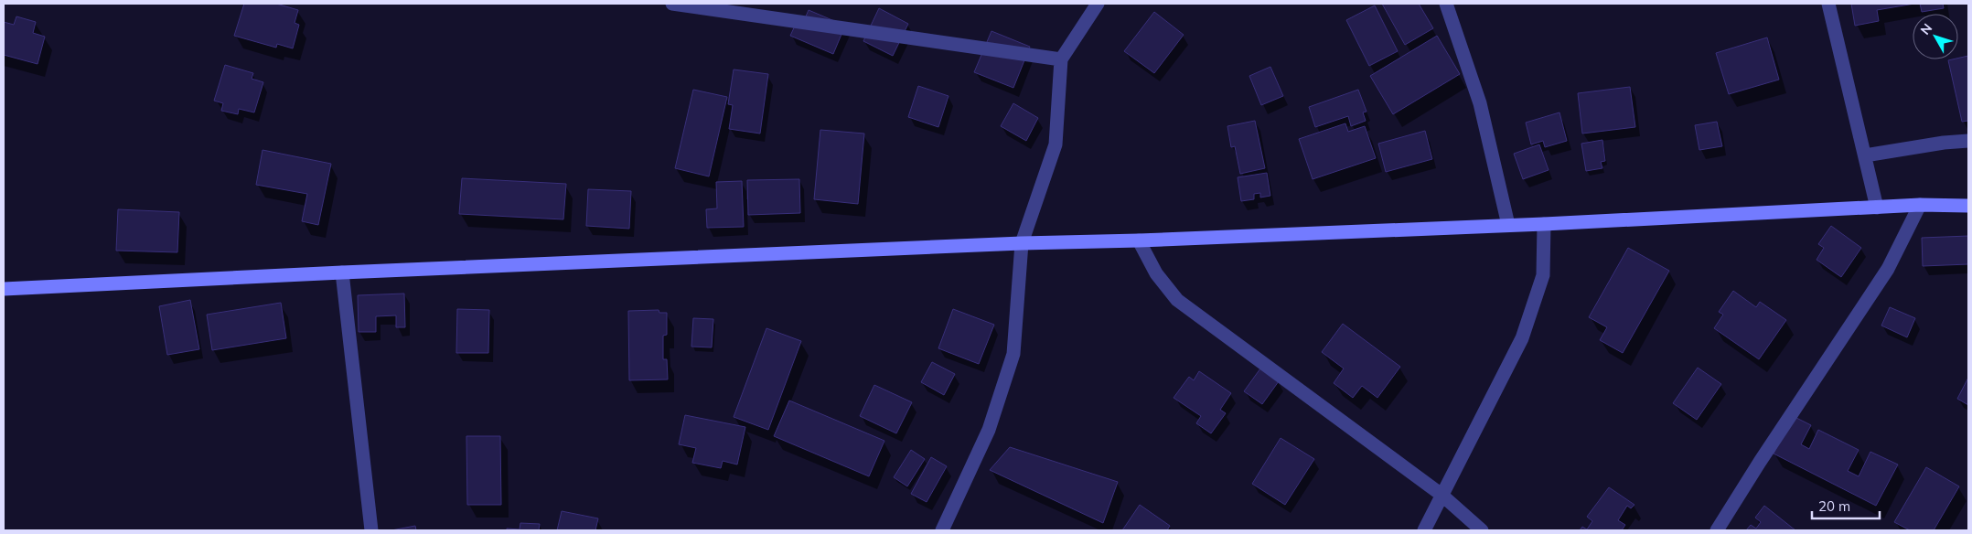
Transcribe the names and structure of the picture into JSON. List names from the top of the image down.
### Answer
{
  "scale_bar": "20 m",
  "north": "top left"
}
